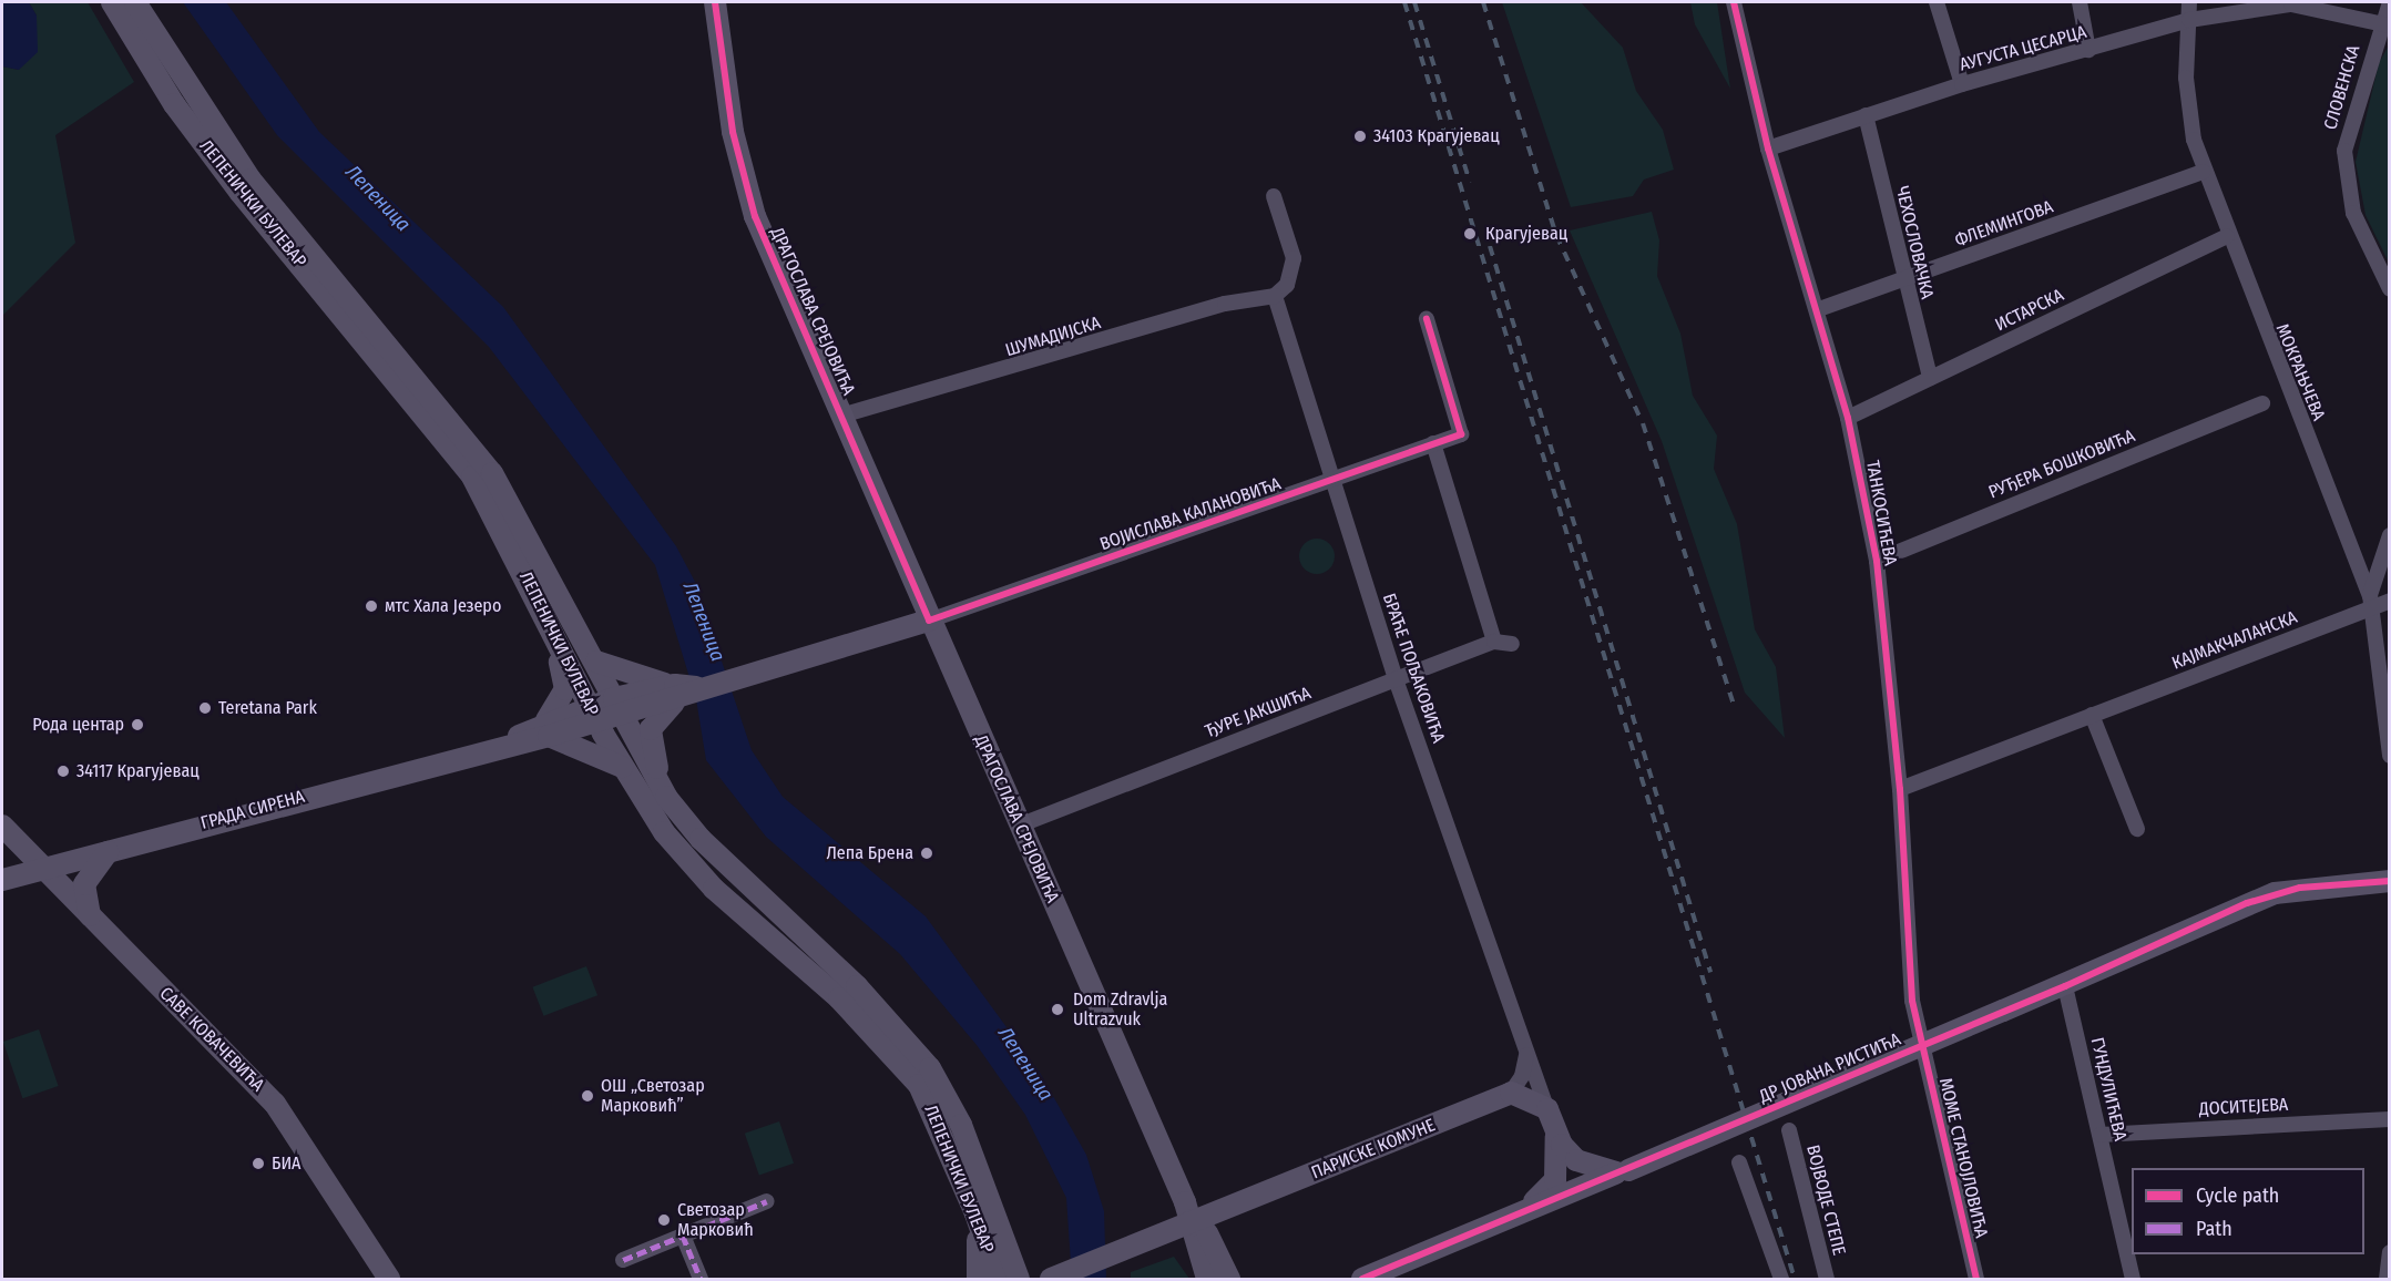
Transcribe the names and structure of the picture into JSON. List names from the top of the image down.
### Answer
{
  "streets": {
    "main road": [
      "ЛЕПЕНИЧКИ БУЛЕВАР",
      "ДРАГОСЛАВА СРЕЈОВИЋА",
      "ВОЈИСЛАВА КАЛАНОВИЋА",
      "ГРАДА СИРЕНА",
      "САВЕ КОВАЧЕВИЋА",
      "ДР ЈОВАНА РИСТИЋА",
      "ПАРИСКЕ КОМУНЕ"
    ],
    "street": [
      "АУГУСТА ЦЕСАРЦА",
      "СЛОВЕНСКА",
      "ФЛЕМИНГОВА",
      "ЧЕХОСЛОВАЧКА",
      "ИСТАРСКА",
      "ШУМАДИЈСКА",
      "МОКРАЊЧЕВА",
      "РУЂЕРА БОШКОВИЋА",
      "ТАНКОСИЋЕВА",
      "КАЈМАКЧАЛАНСКА",
      "БРАЋЕ ПОЉАКОВИЋА",
      "ЂУРЕ ЈАКШИЋА",
      "ГУНДУЛИЋЕВА",
      "ДОСИТЕЈЕВА",
      "МОМЕ СТАНОЈЛОВИЋА",
      "ВОЈВОДЕ СТЕПЕ"
    ]
  },
  "crossings": [
    ["АУГУСТА ЦЕСАРЦА", "СЛОВЕНСКА"],
    ["АУГУСТА ЦЕСАРЦА", "ЧЕХОСЛОВАЧКА"],
    ["АУГУСТА ЦЕСАРЦА", "МОКРАЊЧЕВА"],
    ["АУГУСТА ЦЕСАРЦА", "ТАНКОСИЋЕВА"],
    ["ЛЕПЕНИЧКИ БУЛЕВАР", "ВОЈИСЛАВА КАЛАНОВИЋА"],
    ["ЛЕПЕНИЧКИ БУЛЕВАР", "ГРАДА СИРЕНА"],
    ["ФЛЕМИНГОВА", "ЧЕХОСЛОВАЧКА"],
    ["ФЛЕМИНГОВА", "МОКРАЊЧЕВА"],
    ["ФЛЕМИНГОВА", "ТАНКОСИЋЕВА"],
    ["ЧЕХОСЛОВАЧКА", "ИСТАРСКА"],
    ["ИСТАРСКА", "МОКРАЊЧЕВА"],
    ["ИСТАРСКА", "ТАНКОСИЋЕВА"],
    ["ДРАГОСЛАВА СРЕЈОВИЋА", "ШУМАДИЈСКА"],
    ["ДРАГОСЛАВА СРЕЈОВИЋА", "ВОЈИСЛАВА КАЛАНОВИЋА"],
    ["ДРАГОСЛАВА СРЕЈОВИЋА", "ЂУРЕ ЈАКШИЋА"],
    ["ДРАГОСЛАВА СРЕЈОВИЋА", "ПАРИСКЕ КОМУНЕ"],
    ["ШУМАДИЈСКА", "БРАЋЕ ПОЉАКОВИЋА"],
    ["МОКРАЊЧЕВА", "КАЈМАКЧАЛАНСКА"],
    ["РУЂЕРА БОШКОВИЋА", "ТАНКОСИЋЕВА"],
    ["ТАНКОСИЋЕВА", "КАЈМАКЧАЛАНСКА"],
    ["ТАНКОСИЋЕВА", "МОМЕ СТАНОЈЛОВИЋА"],
    ["ВОЈИСЛАВА КАЛАНОВИЋА", "БРАЋЕ ПОЉАКОВИЋА"],
    ["ВОЈИСЛАВА КАЛАНОВИЋА", "ГРАДА СИРЕНА"],
    ["БРАЋЕ ПОЉАКОВИЋА", "ЂУРЕ ЈАКШИЋА"],
    ["ГРАДА СИРЕНА", "САВЕ КОВАЧЕВИЋА"],
    ["ДР ЈОВАНА РИСТИЋА", "ГУНДУЛИЋЕВА"],
    ["ГУНДУЛИЋЕВА", "ДОСИТЕЈЕВА"]
  ],
  "water": ["Лепеница"],
  "places": [
    "34103 Крагујевац",
    "Крагујевац",
    "мтс Хала Језеро",
    "Teretana Park",
    "Рода центар",
    "34117 Крагујевац",
    "Лепа Брена",
    "Dom Zdravlja Ultrazvuk",
    "ОШ „Светозар Марковић”",
    "БИА",
    "Светозар Марковић"
  ],
  "legend": ["Cycle path", "Path"]
}
